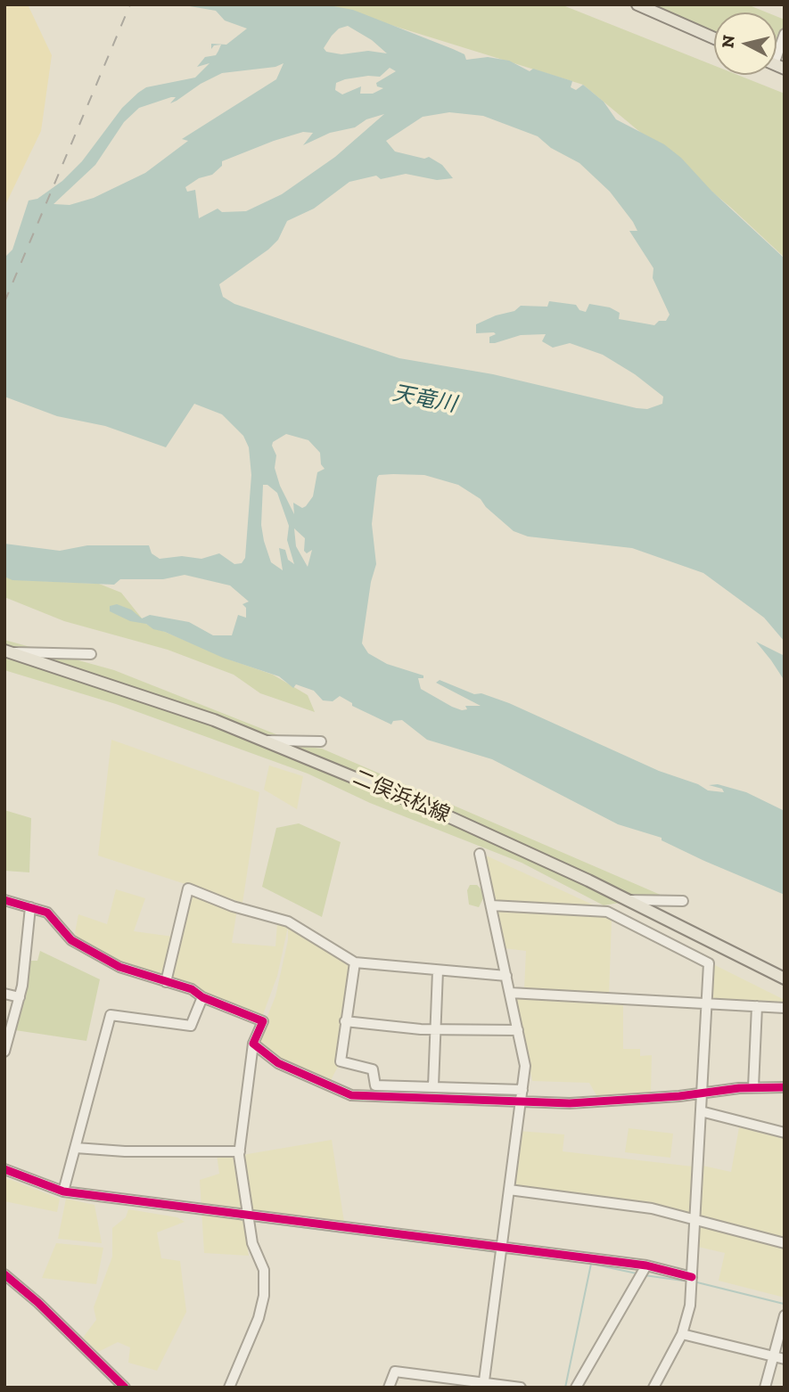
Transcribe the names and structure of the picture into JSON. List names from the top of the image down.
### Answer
{
  "streets": {
    "main road": ["二俣浜松線"]
  },
  "water": ["天竜川"],
  "north": "left"
}
